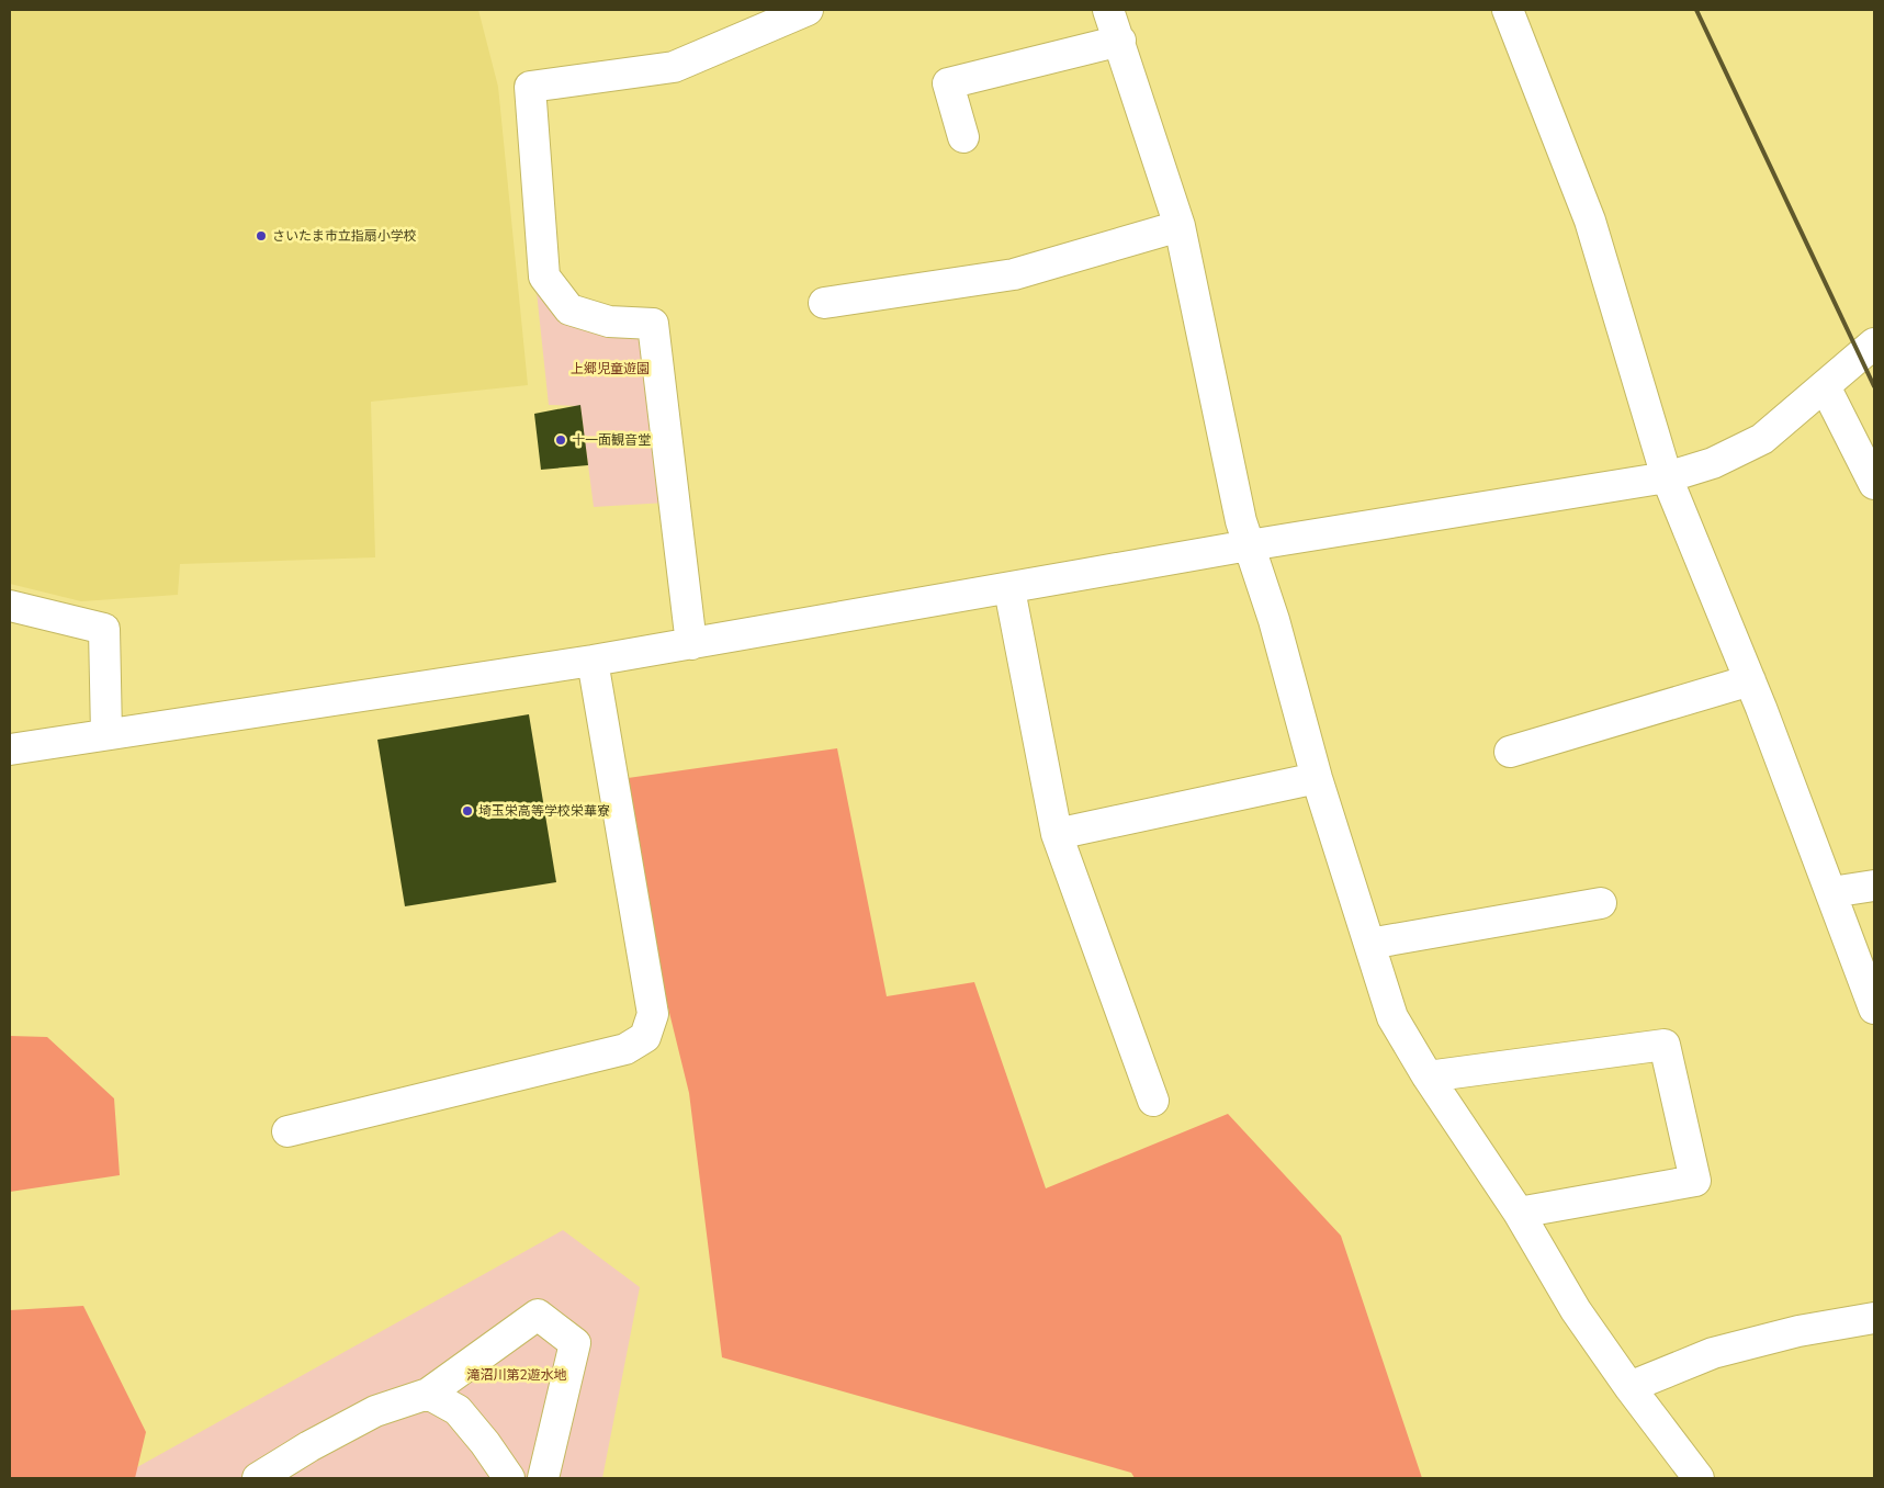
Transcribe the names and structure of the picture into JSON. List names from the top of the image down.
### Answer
{
  "parks": ["上郷児童遊園", "滝沼川第2遊水地"],
  "places": ["さいたま市立指扇小学校", "十一面観音堂", "埼玉栄高等学校栄華寮"]
}
